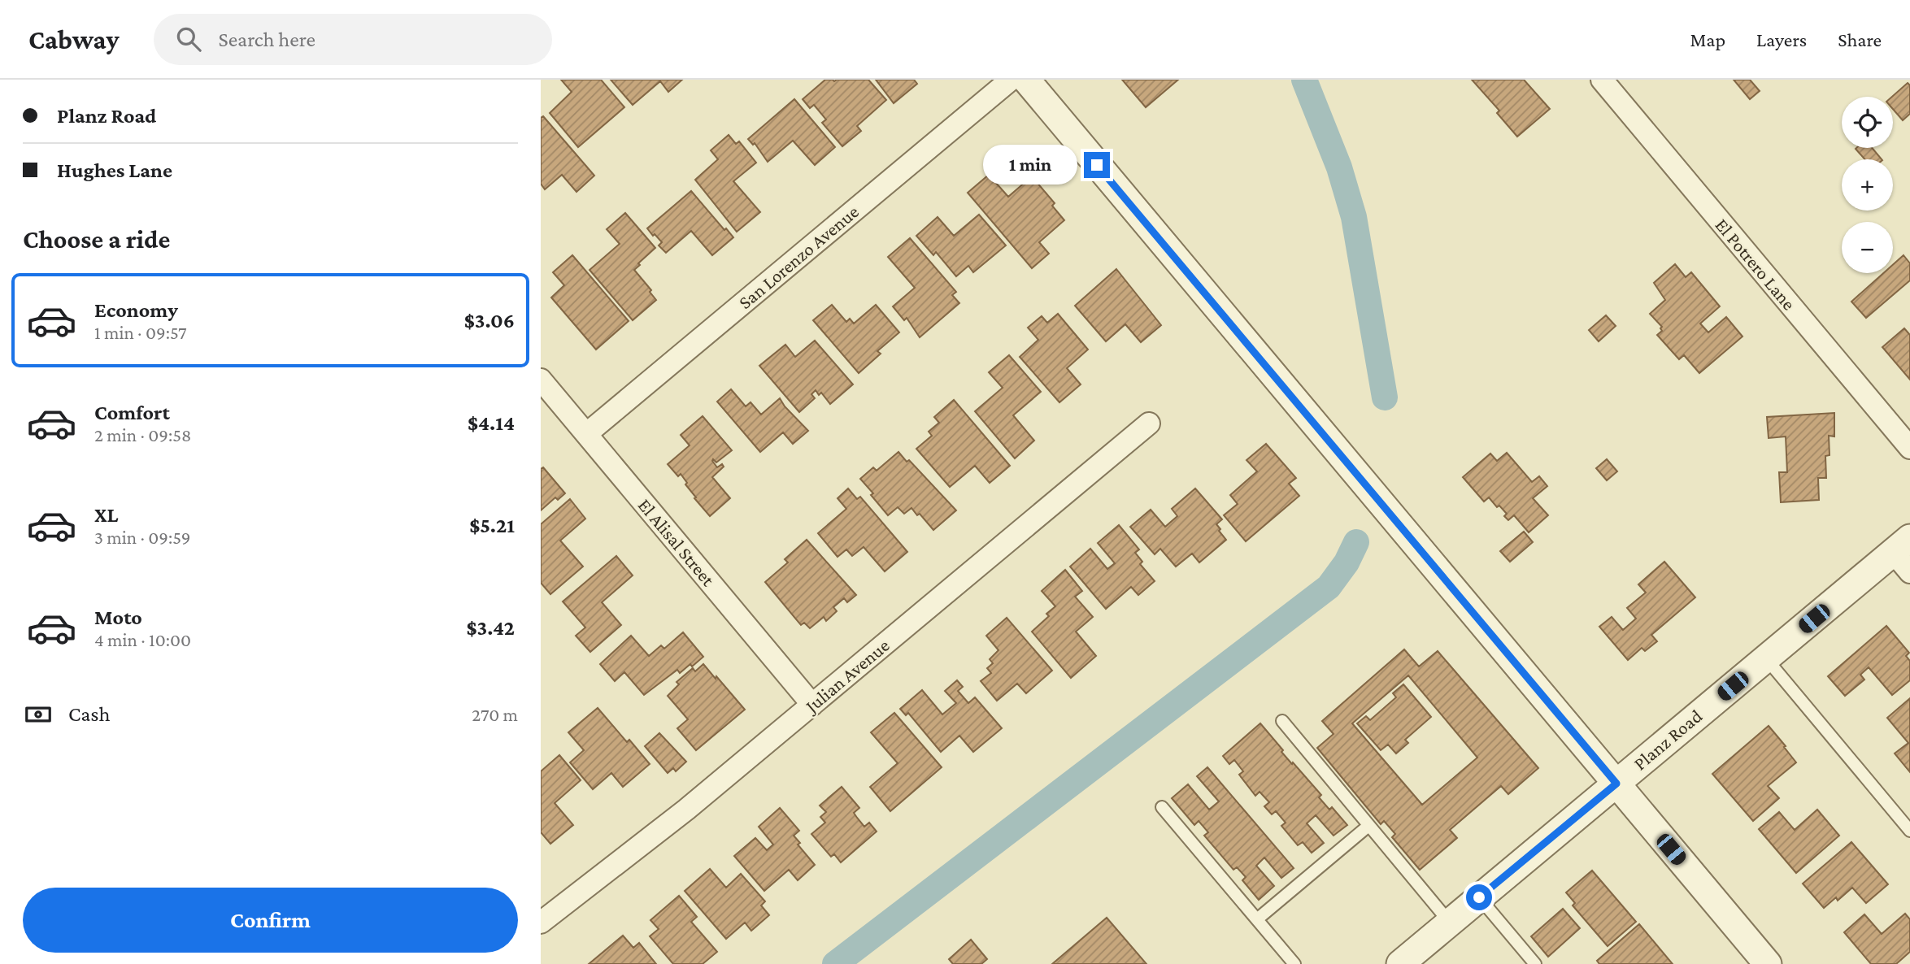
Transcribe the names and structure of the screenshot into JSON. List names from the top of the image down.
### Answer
{
  "streets": {
    "street": [
      "San Lorenzo Avenue",
      "El Potrero Lane",
      "El Alisal Street",
      "Julian Avenue",
      "Planz Road"
    ]
  },
  "crossings": [
    ["San Lorenzo Avenue", "El Alisal Street"],
    ["El Alisal Street", "Julian Avenue"]
  ],
  "page": {
    "header": "Cabway",
    "search": "Search here",
    "nav": ["Map", "Layers", "Share"],
    "banner": ["Planz Road", "Hughes Lane"],
    "map_buttons": ["+", "−"],
    "bubble": "1 min",
    "heading": "Choose a ride",
    "list": [
      {
        "name": "Economy",
        "note": "1 min · 09:57",
        "value": "$3.06"
      },
      {
        "name": "Comfort",
        "note": "2 min · 09:58",
        "value": "$4.14"
      },
      {
        "name": "XL",
        "note": "3 min · 09:59",
        "value": "$5.21"
      },
      {
        "name": "Moto",
        "note": "4 min · 10:00",
        "value": "$3.42"
      }
    ],
    "pay": ["Cash", "270 m"],
    "buttons": "Confirm"
  }
}
